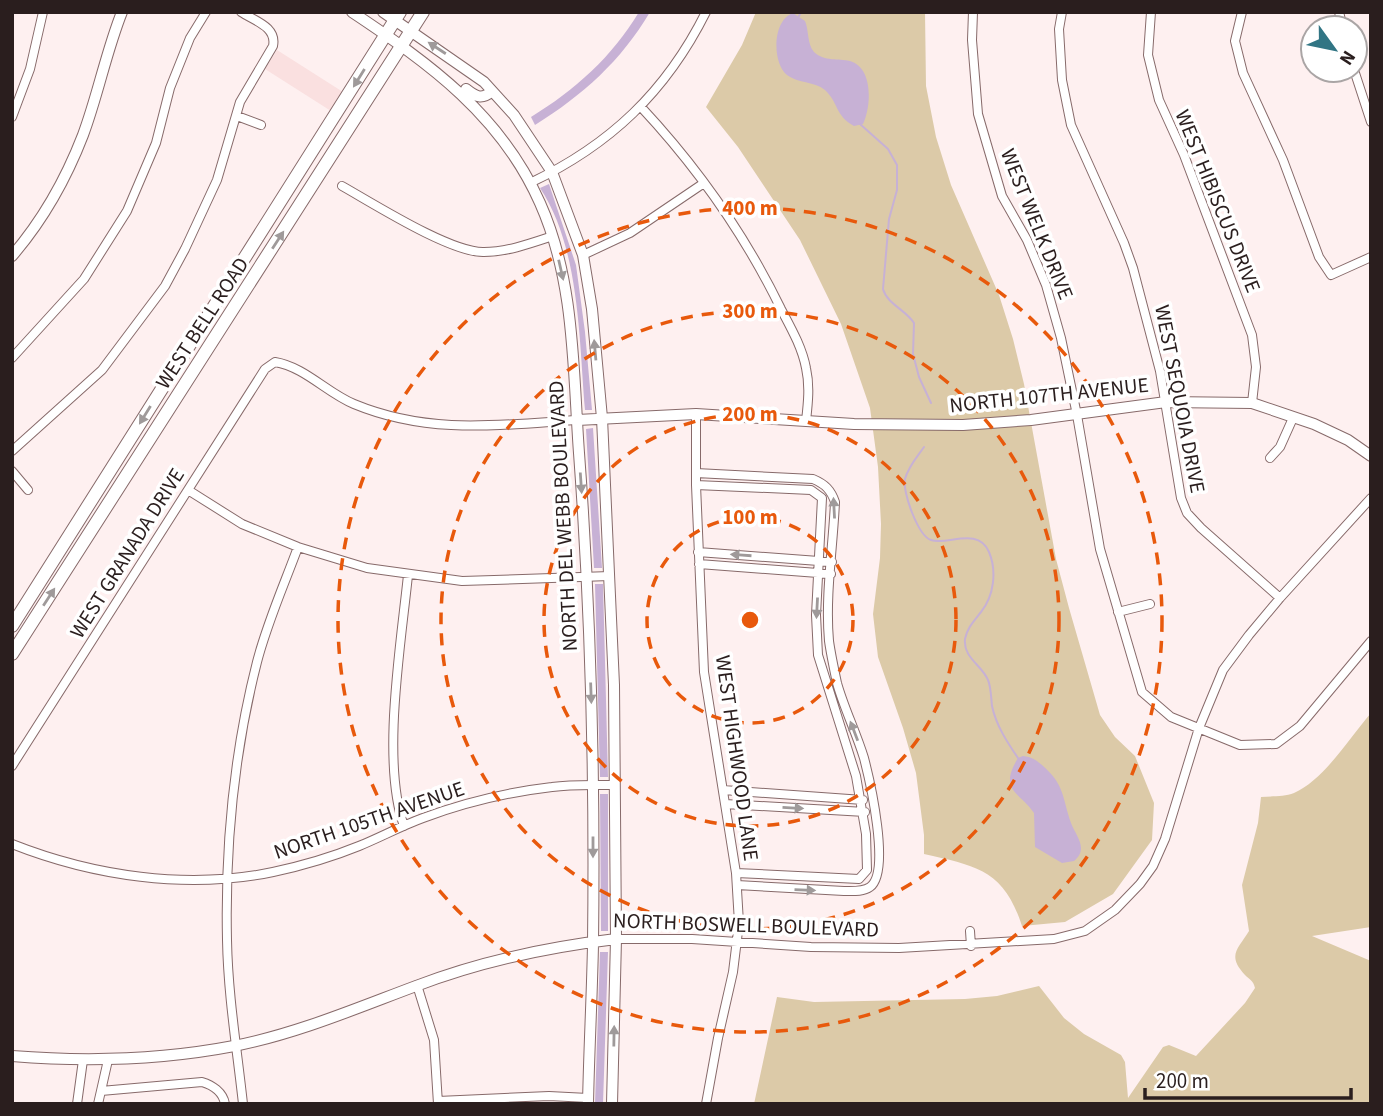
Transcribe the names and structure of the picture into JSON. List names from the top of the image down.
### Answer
{
  "streets": {
    "main road": ["WEST BELL ROAD"],
    "street": [
      "WEST HIBISCUS DRIVE",
      "WEST WELK DRIVE",
      "NORTH 107TH AVENUE",
      "WEST SEQUOIA DRIVE",
      "NORTH DEL WEBB BOULEVARD",
      "WEST GRANADA DRIVE",
      "WEST HIGHWOOD LANE",
      "NORTH 105TH AVENUE",
      "NORTH BOSWELL BOULEVARD"
    ]
  },
  "crossings": [
    ["WEST HIBISCUS DRIVE", "NORTH 107TH AVENUE"],
    ["WEST WELK DRIVE", "NORTH 107TH AVENUE"],
    ["WEST WELK DRIVE", "NORTH BOSWELL BOULEVARD"],
    ["WEST BELL ROAD", "NORTH DEL WEBB BOULEVARD"],
    ["NORTH 107TH AVENUE", "WEST SEQUOIA DRIVE"],
    ["NORTH 107TH AVENUE", "NORTH DEL WEBB BOULEVARD"],
    ["NORTH 107TH AVENUE", "WEST GRANADA DRIVE"],
    ["NORTH 107TH AVENUE", "WEST HIGHWOOD LANE"],
    ["WEST SEQUOIA DRIVE", "NORTH BOSWELL BOULEVARD"],
    ["NORTH DEL WEBB BOULEVARD", "NORTH 105TH AVENUE"],
    ["NORTH DEL WEBB BOULEVARD", "NORTH BOSWELL BOULEVARD"],
    ["WEST HIGHWOOD LANE", "NORTH BOSWELL BOULEVARD"]
  ],
  "scale_bar": "200 m",
  "north": "bottom right",
  "rings": [
    "400 m",
    "300 m",
    "200 m",
    "100 m"
  ]
}
